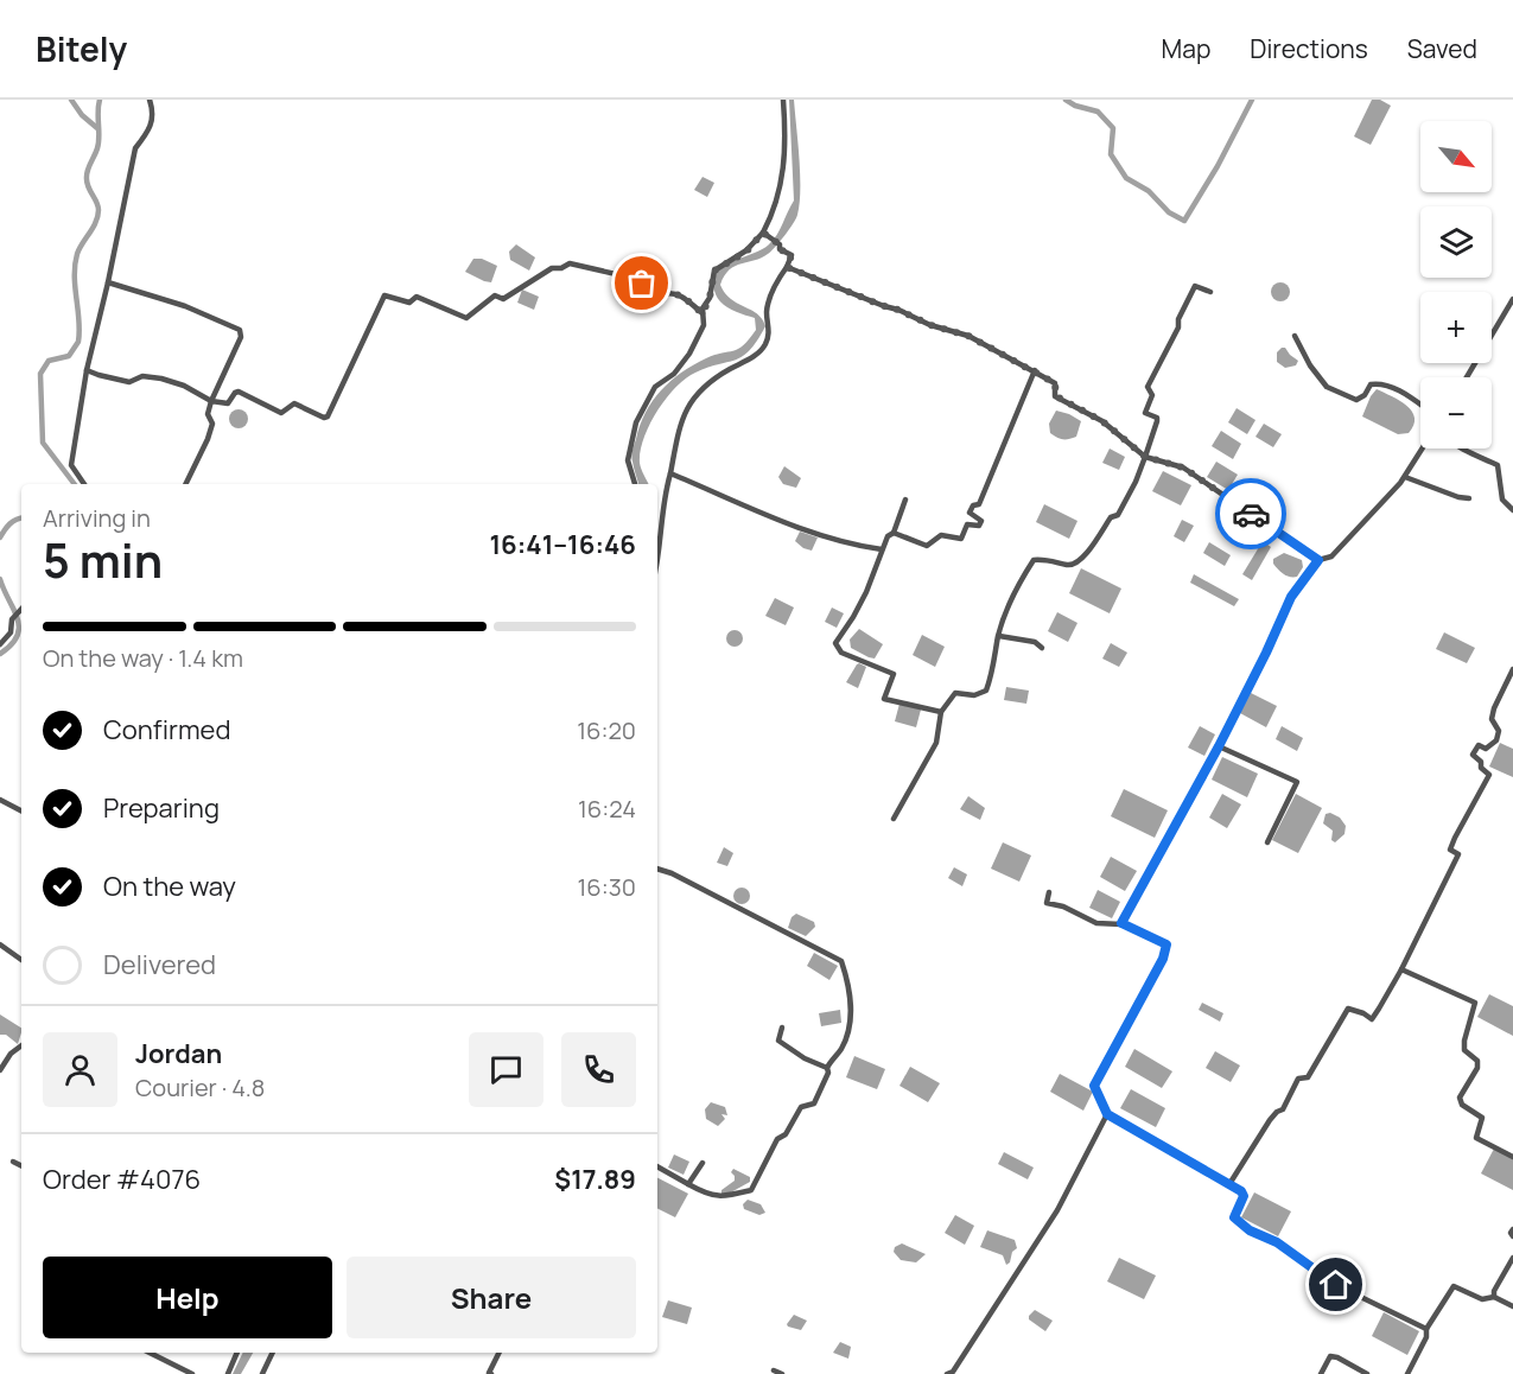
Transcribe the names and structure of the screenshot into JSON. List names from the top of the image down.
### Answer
{
  "north": "bottom right",
  "page": {
    "header": "Bitely",
    "nav": ["Map", "Directions", "Saved"],
    "map_buttons": ["+", "−"],
    "heading": ["5 min", "Arriving in", "16:41–16:46"],
    "panel": [
      "Jordan",
      "Courier · 4.8",
      "Order #4076",
      "$17.89"
    ],
    "bar": "On the way · 1.4 km",
    "list": [
      ["Confirmed", "16:20"],
      ["Preparing", "16:24"],
      ["On the way", "16:30"],
      "Delivered"
    ],
    "buttons": ["Help", "Share"]
  }
}
